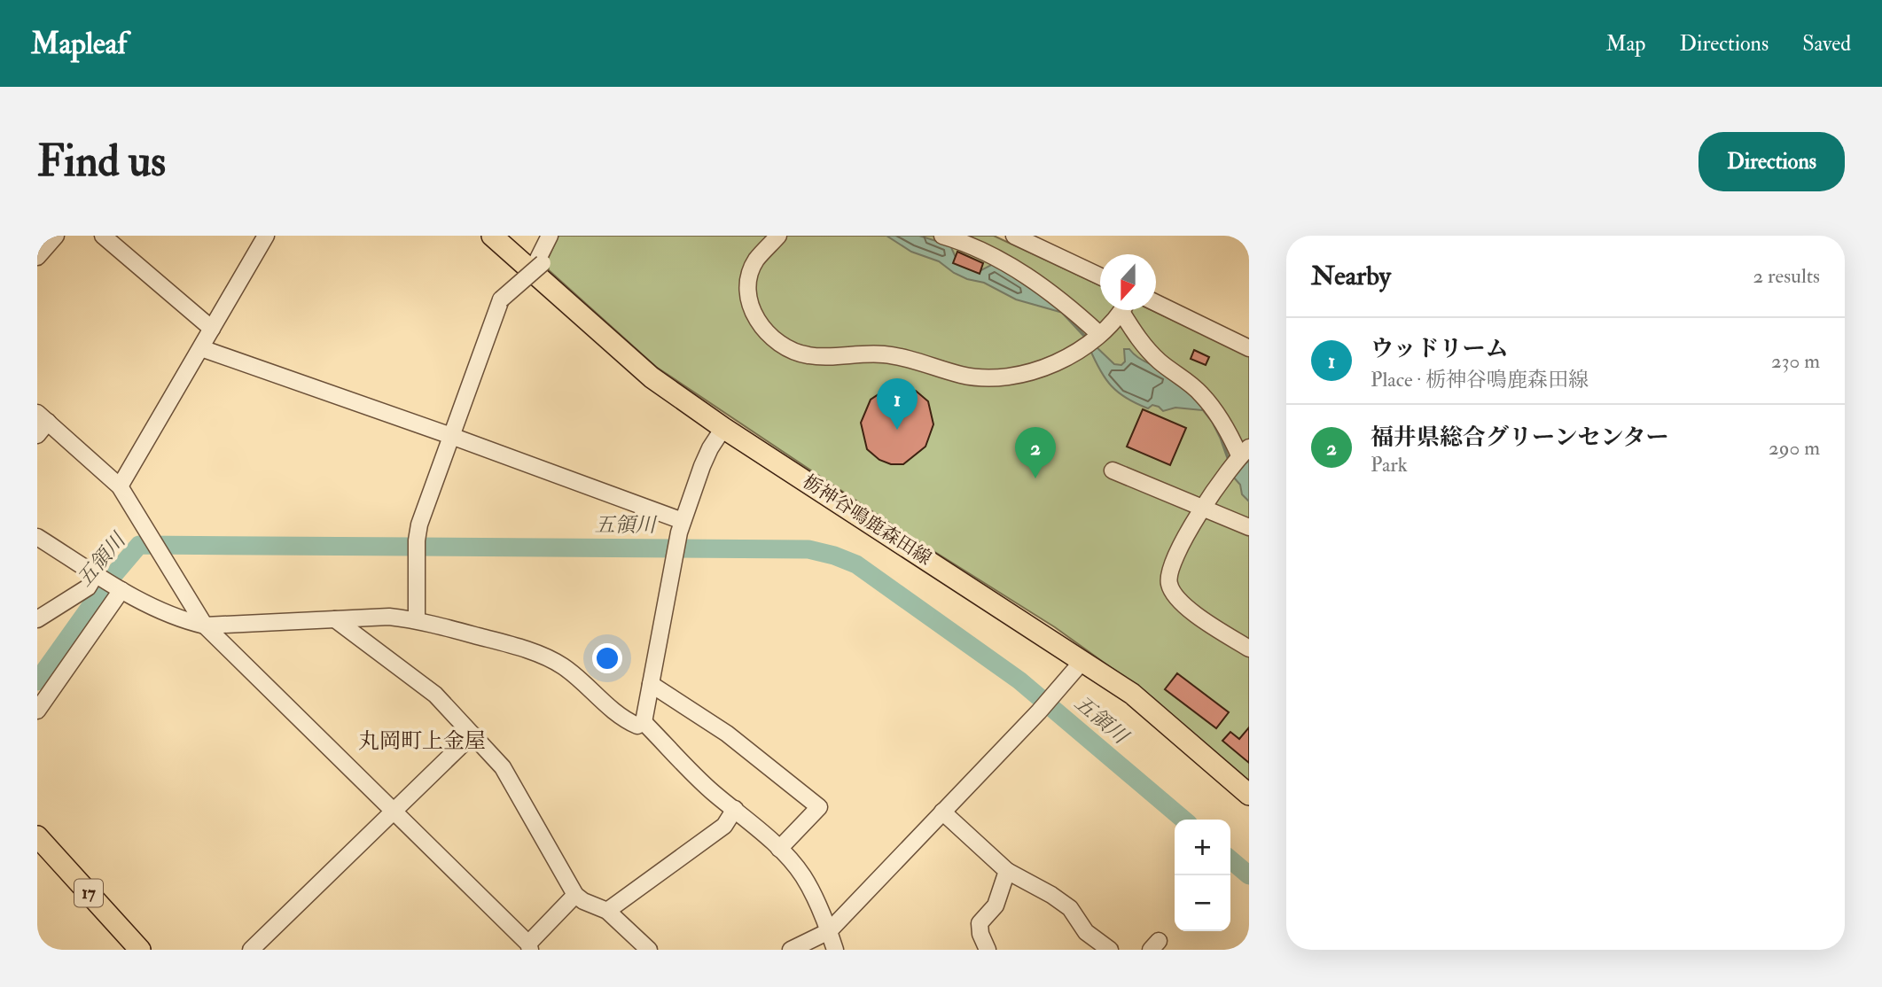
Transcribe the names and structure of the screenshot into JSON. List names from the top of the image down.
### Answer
{
  "streets": {
    "main road": ["栃神谷鳴鹿森田線", "17"]
  },
  "districts": ["丸岡町上金屋"],
  "water": ["五領川"],
  "north": "bottom",
  "page": {
    "header": "Mapleaf",
    "nav": ["Map", "Directions", "Saved"],
    "buttons": "Directions",
    "title": "Find us",
    "heading": ["Nearby", "2 results"],
    "list": [
      {
        "mark": "1",
        "name": "ウッドリーム",
        "note": "Place · 栃神谷鳴鹿森田線",
        "value": "230 m"
      },
      {
        "mark": "2",
        "name": "福井県総合グリーンセンター",
        "note": "Park",
        "value": "290 m"
      }
    ],
    "pins": ["1", "2"],
    "map_buttons": ["+", "−"]
  }
}
